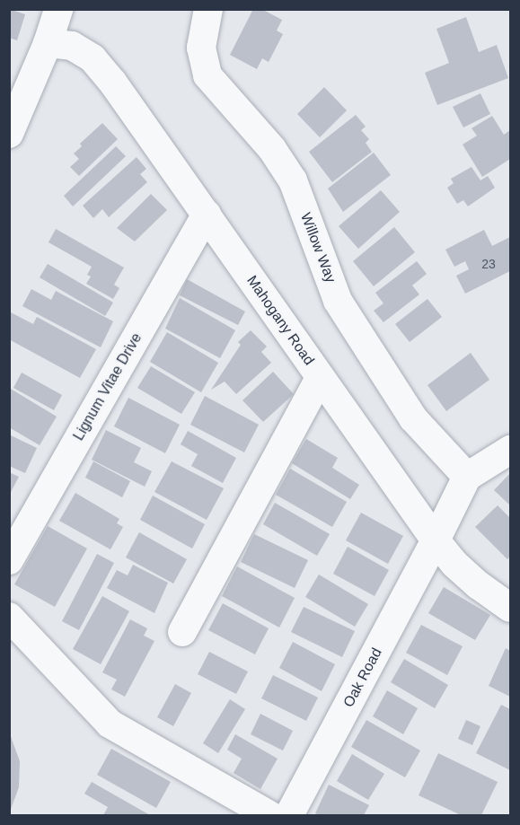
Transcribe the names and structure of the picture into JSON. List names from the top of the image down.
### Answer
{
  "streets": {
    "street": [
      "Willow Way",
      "Mahogany Road",
      "Lignum Vitae Drive",
      "Oak Road"
    ]
  },
  "crossings": [
    ["Mahogany Road", "Lignum Vitae Drive"],
    ["Mahogany Road", "Oak Road"]
  ],
  "house_numbers": ["23"]
}
